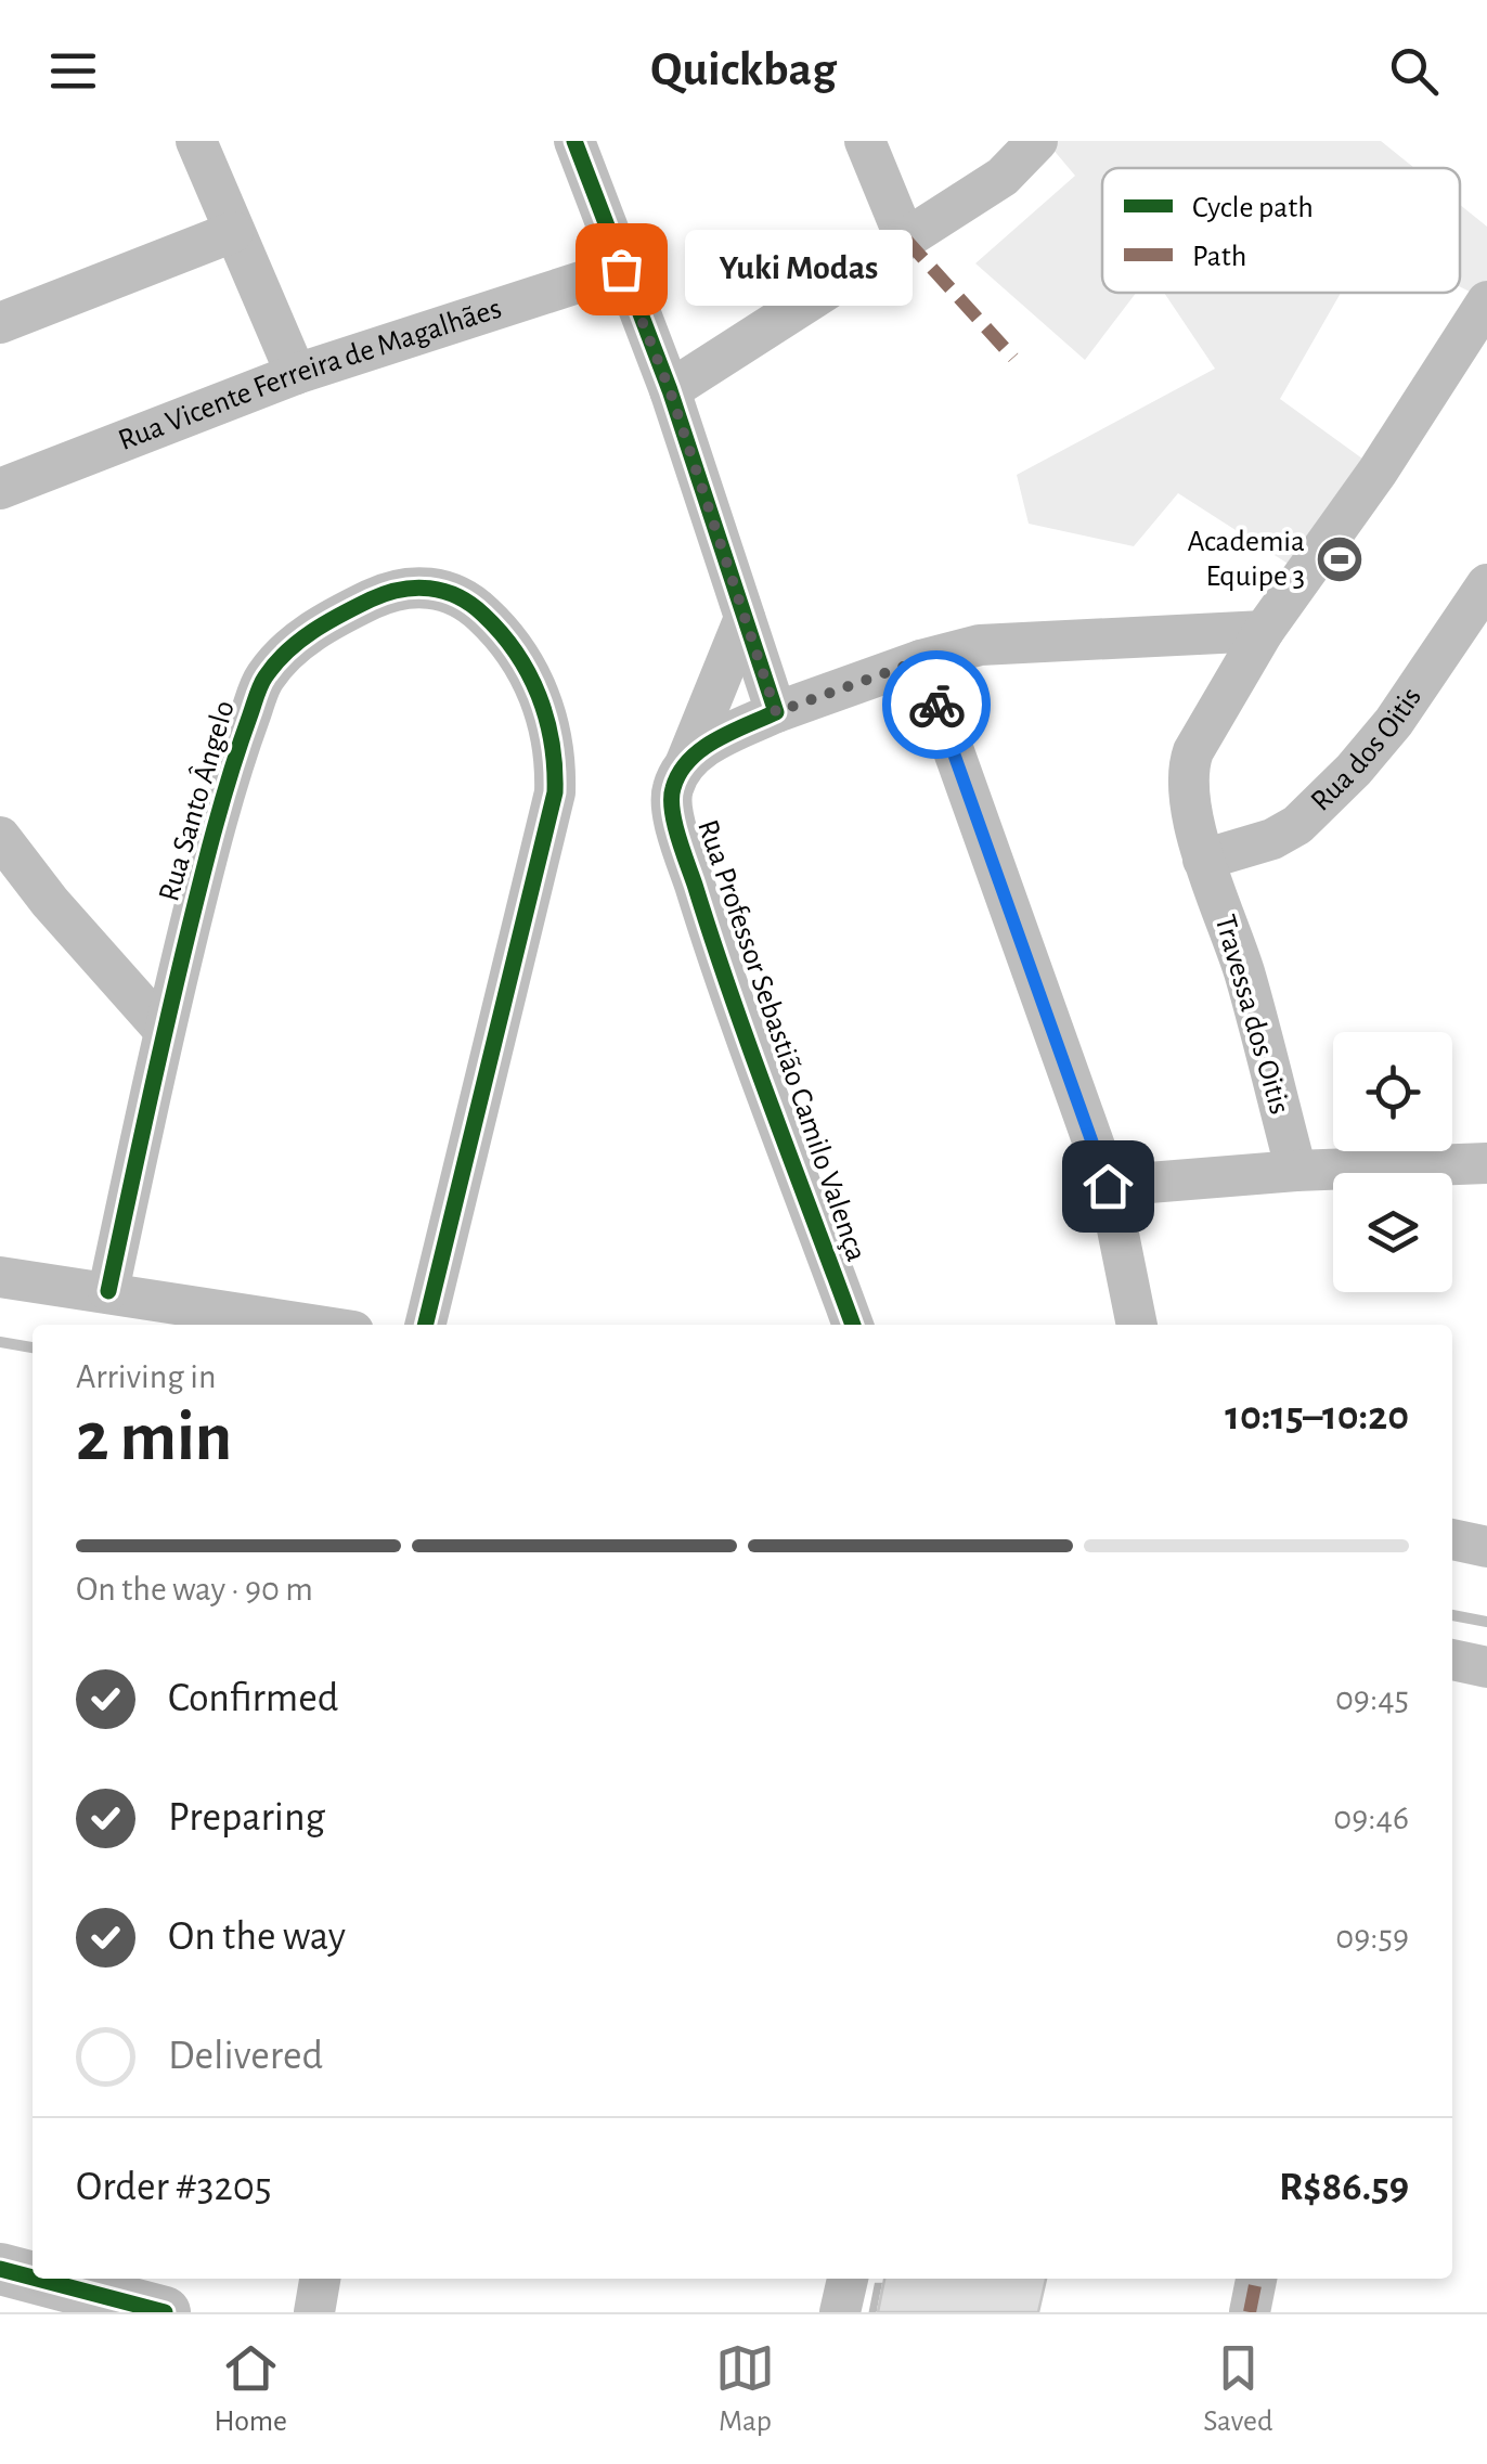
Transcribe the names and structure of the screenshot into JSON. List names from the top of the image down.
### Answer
{
  "streets": {
    "street": [
      "Rua Vicente Ferreira de Magalhães",
      "Rua dos Oitis",
      "Rua Santo Ângelo",
      "Travessa dos Oitis",
      "Rua Professor Sebastião Camilo Valença"
    ]
  },
  "crossings": [
    ["Rua dos Oitis", "Travessa dos Oitis"]
  ],
  "places": {
    "other": ["Yuki Modas"],
    "sports": ["Academia Equipe 3"]
  },
  "legend": ["Cycle path", "Path"],
  "page": {
    "header": "Quickbag",
    "bubble": "Yuki Modas",
    "heading": ["2 min", "Arriving in", "10:15–10:20"],
    "panel": ["Order #3205", "R$86.59"],
    "bar": "On the way · 90 m",
    "list": [
      ["Confirmed", "09:45"],
      ["Preparing", "09:46"],
      ["On the way", "09:59"],
      "Delivered"
    ],
    "tabs": ["Home", "Map", "Saved"]
  }
}
